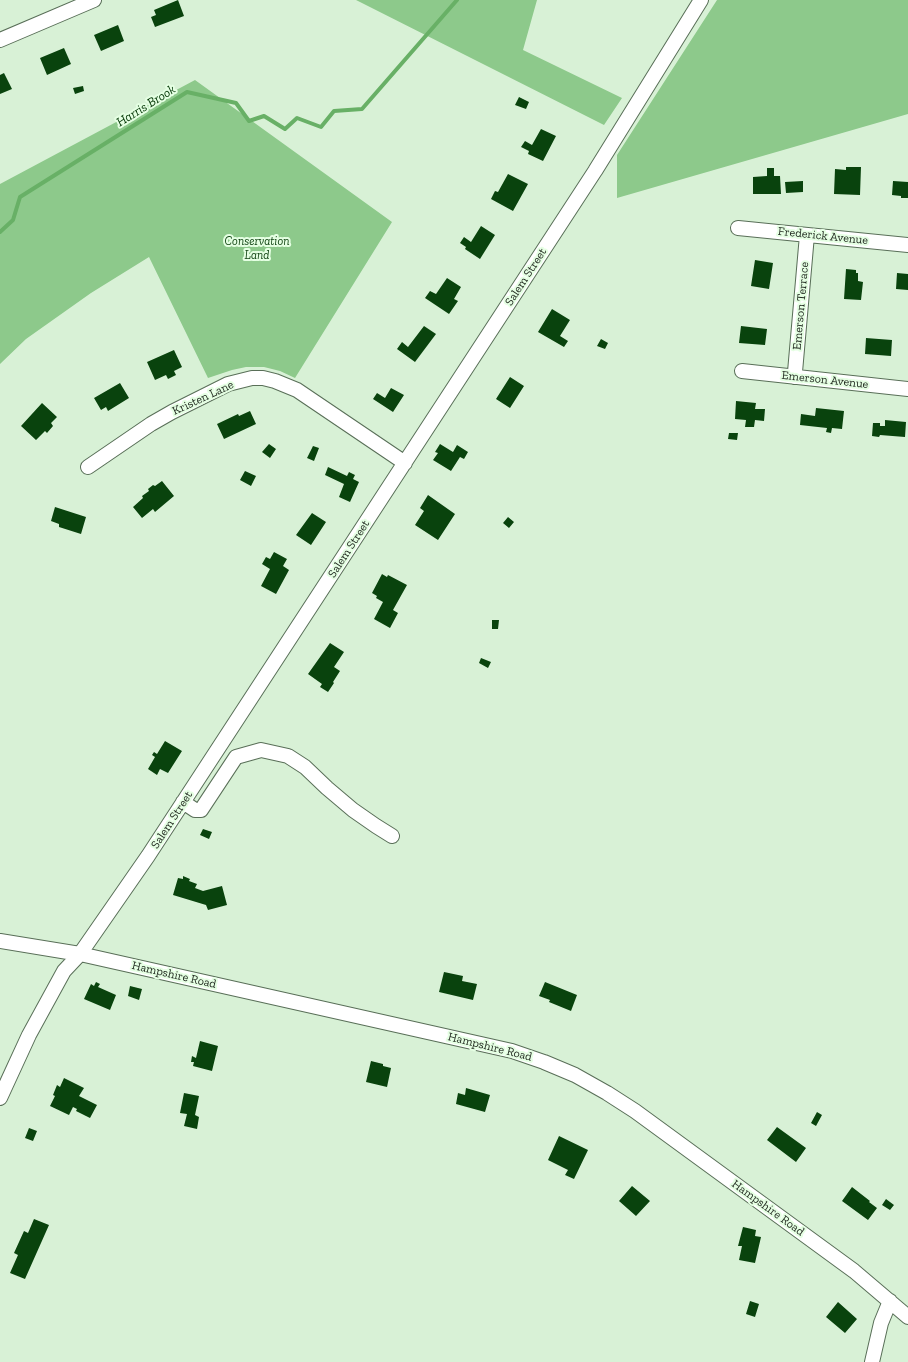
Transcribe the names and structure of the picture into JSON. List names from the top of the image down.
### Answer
{
  "streets": {
    "street": [
      "Frederick Avenue",
      "Salem Street",
      "Emerson Terrace",
      "Emerson Avenue",
      "Kristen Lane",
      "Hampshire Road"
    ]
  },
  "crossings": [
    ["Frederick Avenue", "Emerson Terrace"],
    ["Salem Street", "Kristen Lane"],
    ["Salem Street", "Hampshire Road"],
    ["Emerson Terrace", "Emerson Avenue"]
  ],
  "water": ["Harris Brook"],
  "parks": ["Conservation Land"]
}
